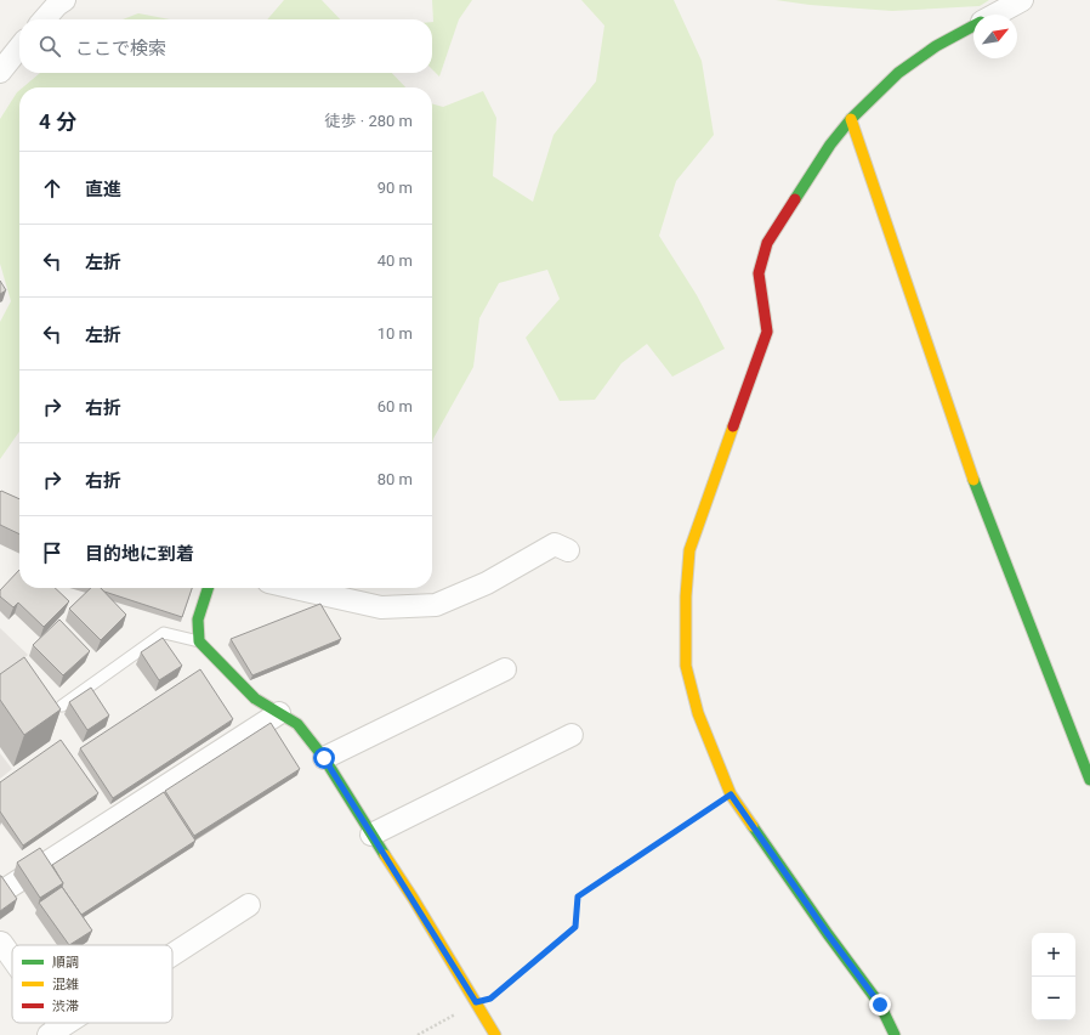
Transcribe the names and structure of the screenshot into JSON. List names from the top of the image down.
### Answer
{
  "legend": ["順調", "混雑", "渋滞"],
  "north": "top right",
  "page": {
    "search": "ここで検索",
    "heading": ["4 分", "徒歩 · 280 m"],
    "list": [
      ["直進", "90 m"],
      ["左折", "40 m"],
      ["左折", "10 m"],
      ["右折", "60 m"],
      ["右折", "80 m"],
      "目的地に到着"
    ],
    "map_buttons": ["+", "−"]
  }
}
